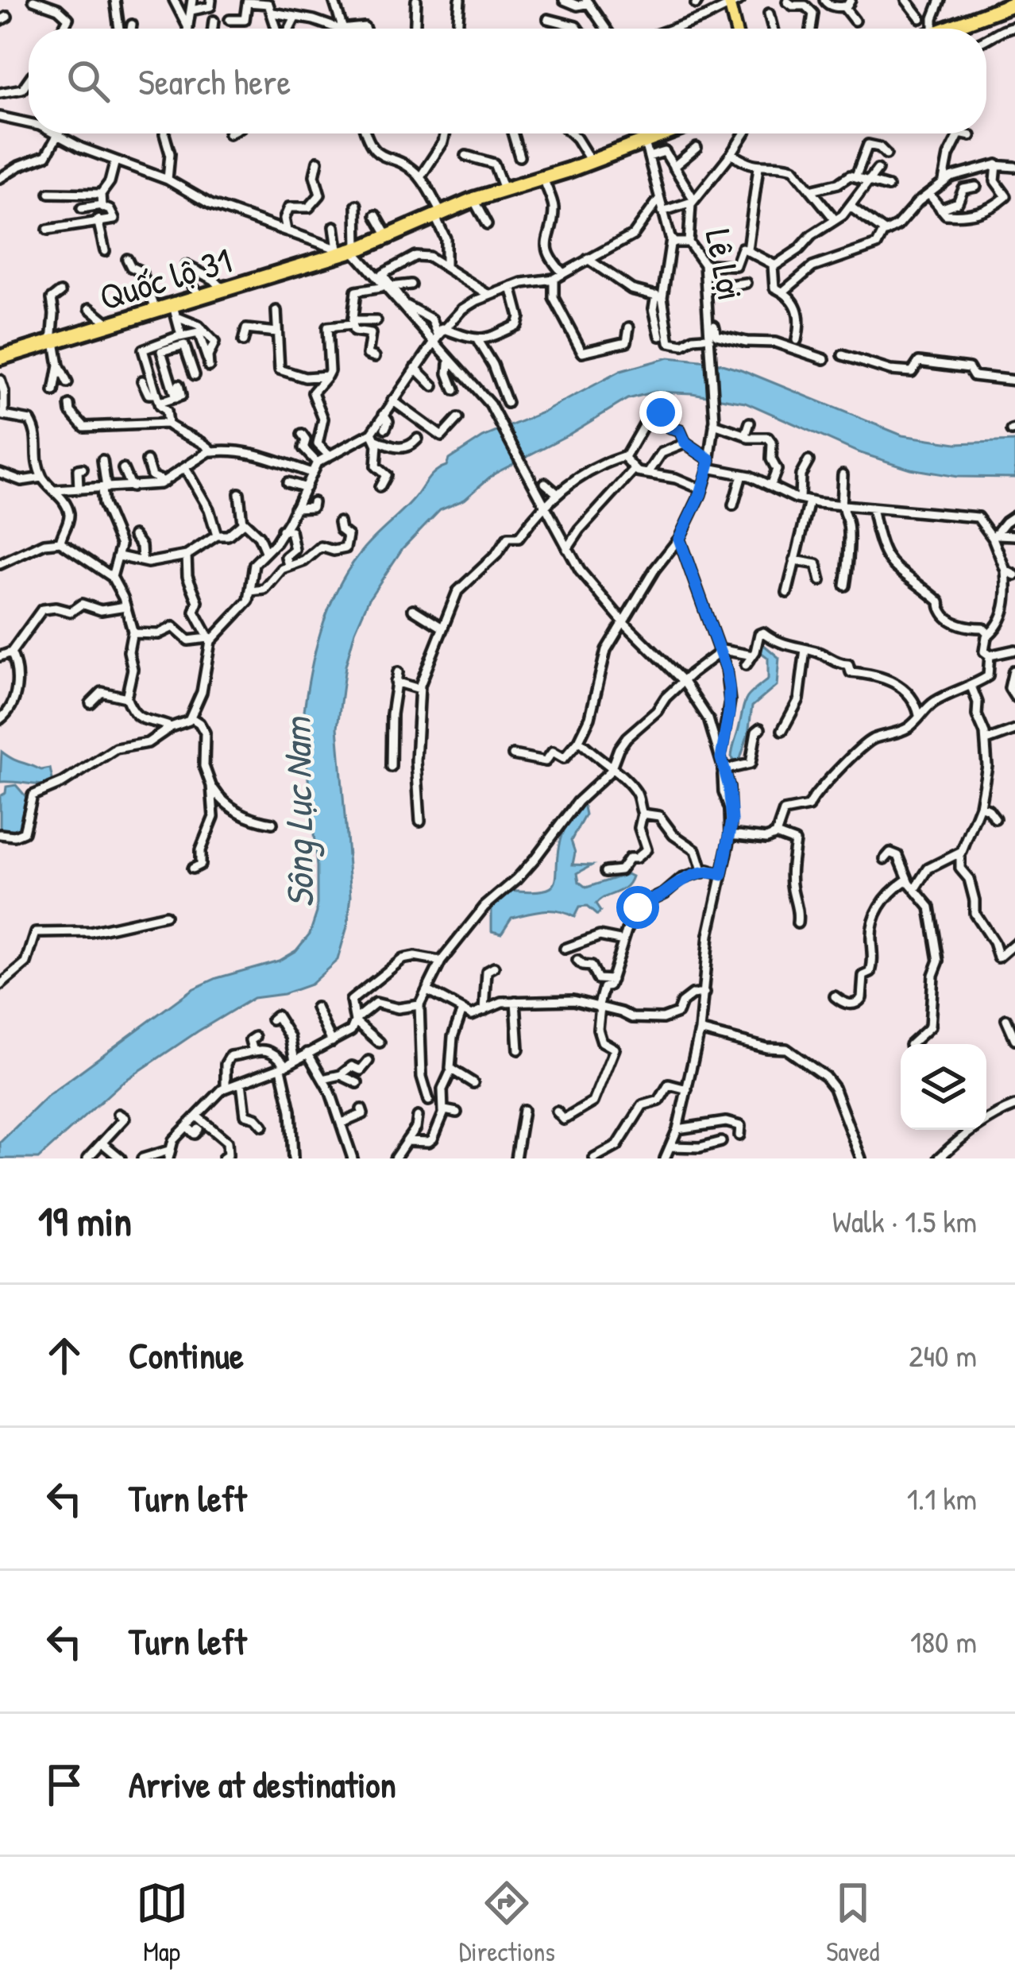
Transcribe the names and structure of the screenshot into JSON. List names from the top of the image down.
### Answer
{
  "streets": {
    "highway": ["Quốc lộ 31"],
    "street": ["Lê Lợi"]
  },
  "water": ["Sông Lục Nam"],
  "page": {
    "search": "Search here",
    "heading": ["19 min", "Walk · 1.5 km"],
    "list": [
      ["Continue", "240 m"],
      ["Turn left", "1.1 km"],
      ["Turn left", "180 m"],
      "Arrive at destination"
    ],
    "nav": ["Map", "Directions", "Saved"]
  }
}
